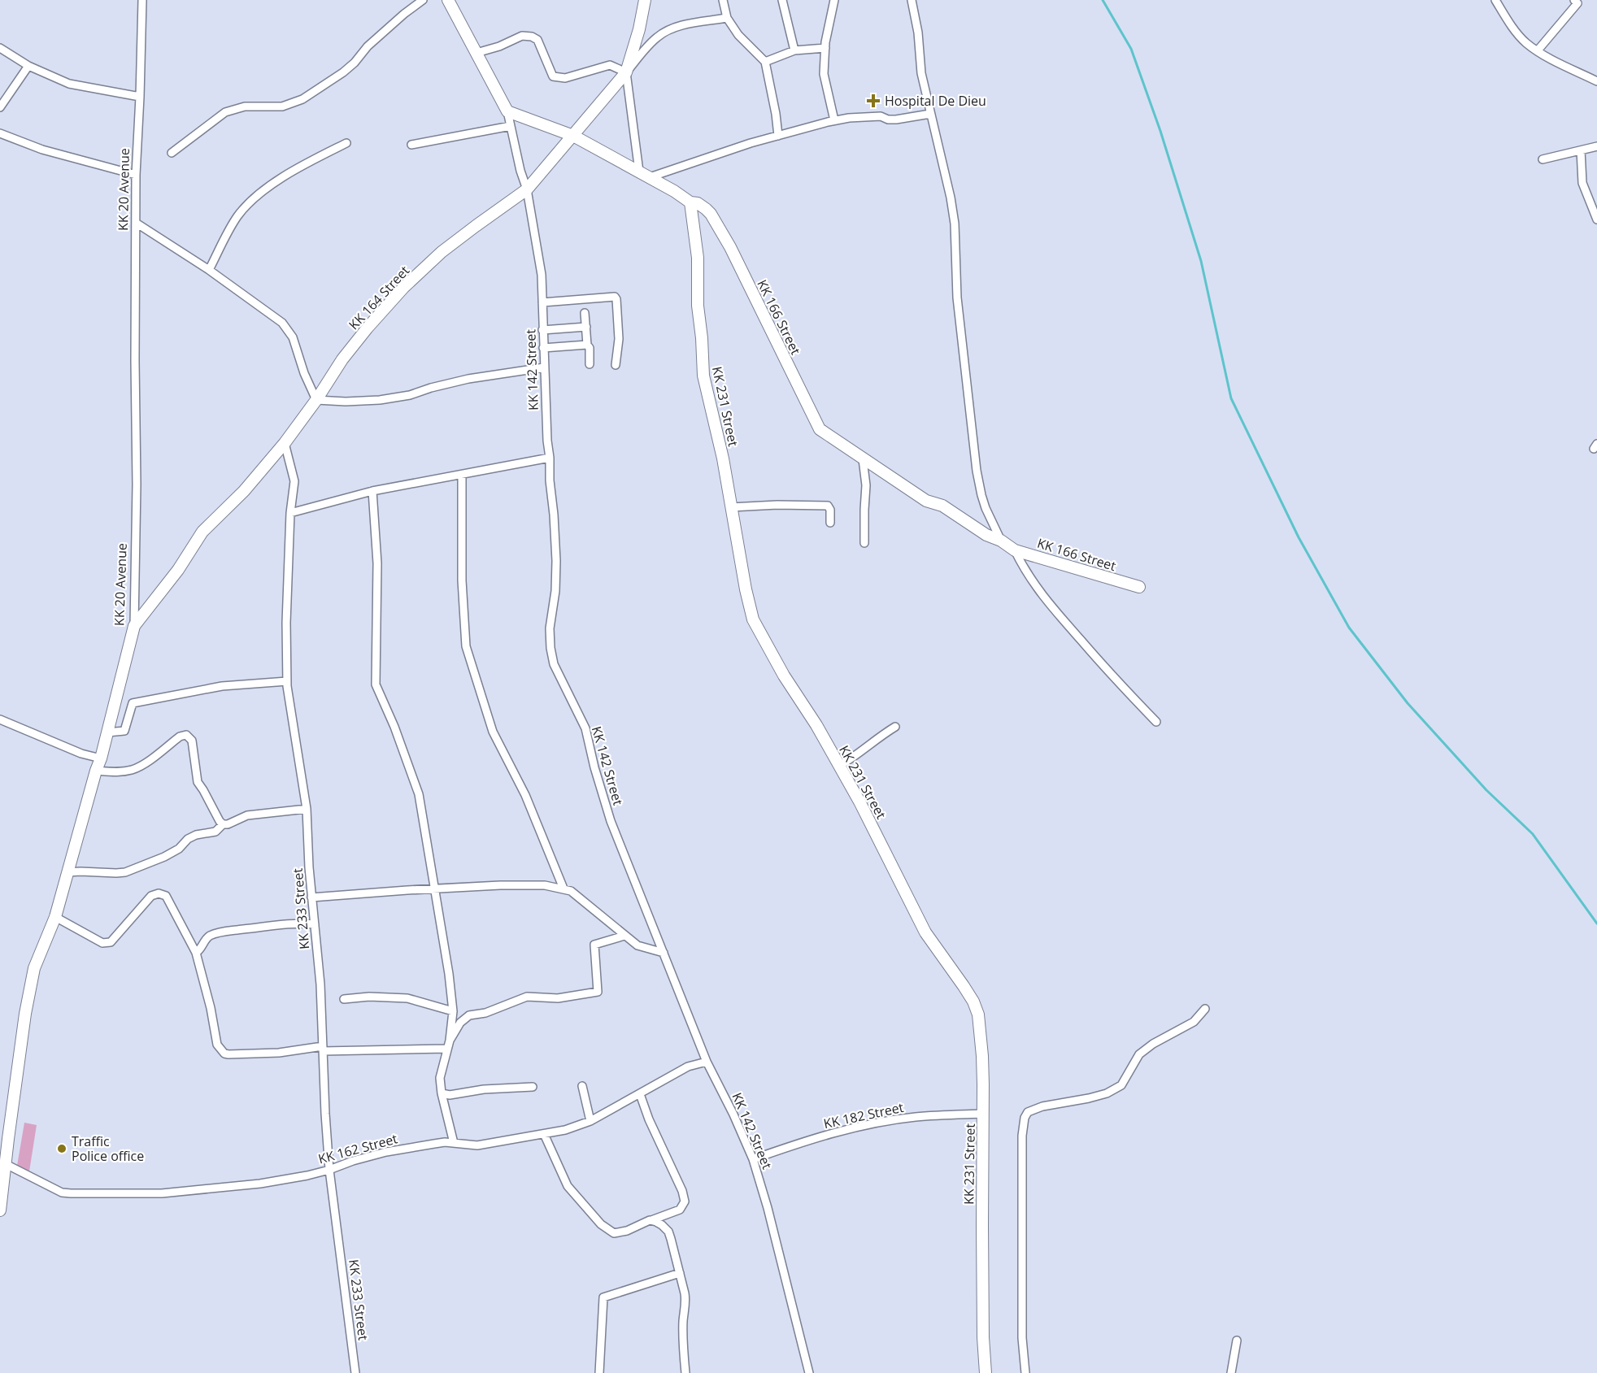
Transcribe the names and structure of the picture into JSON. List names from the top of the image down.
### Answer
{
  "streets": {
    "street": [
      "KK 20 Avenue",
      "KK 164 Street",
      "KK 166 Street",
      "KK 142 Street",
      "KK 231 Street",
      "KK 233 Street",
      "KK 182 Street",
      "KK 162 Street"
    ]
  },
  "crossings": [
    ["KK 20 Avenue", "KK 164 Street"],
    ["KK 20 Avenue", "KK 162 Street"],
    ["KK 164 Street", "KK 166 Street"],
    ["KK 164 Street", "KK 142 Street"],
    ["KK 164 Street", "KK 233 Street"],
    ["KK 166 Street", "KK 142 Street"],
    ["KK 166 Street", "KK 231 Street"],
    ["KK 142 Street", "KK 182 Street"],
    ["KK 142 Street", "KK 162 Street"],
    ["KK 231 Street", "KK 182 Street"],
    ["KK 233 Street", "KK 162 Street"]
  ],
  "places": {
    "health": ["Hospital De Dieu"],
    "other": ["Traffic Police office"]
  }
}
